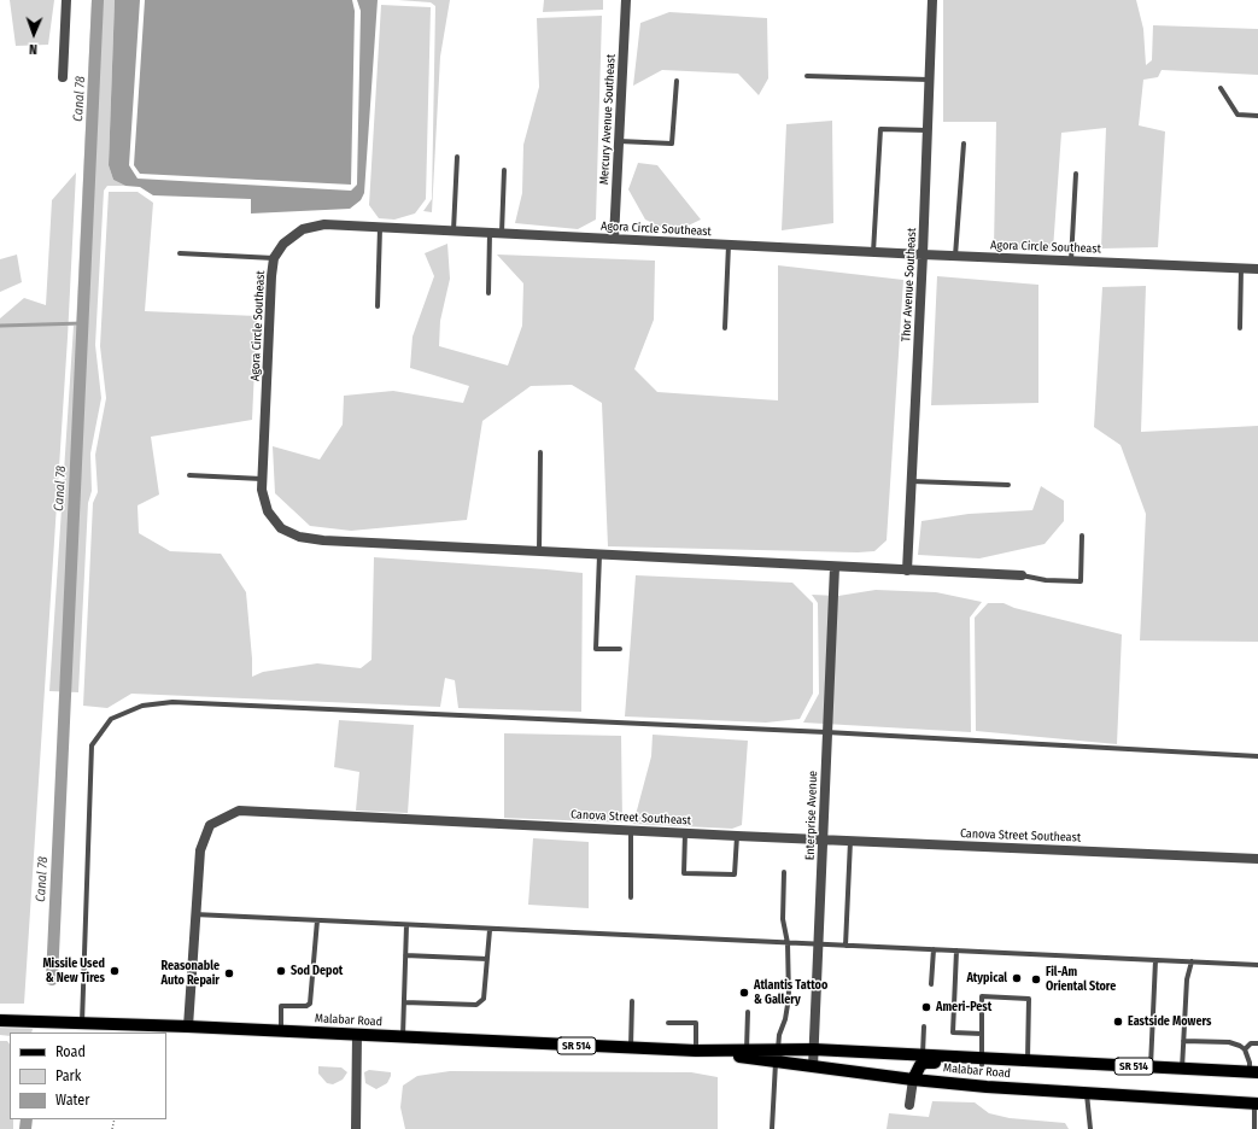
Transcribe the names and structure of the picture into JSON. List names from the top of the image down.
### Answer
{
  "streets": {
    "main road": ["Malabar Road", "SR 514"],
    "street": [
      "Mercury Avenue Southeast",
      "Agora Circle Southeast",
      "Thor Avenue Southeast",
      "Enterprise Avenue",
      "Canova Street Southeast"
    ]
  },
  "crossings": [
    ["Mercury Avenue Southeast", "Agora Circle Southeast"],
    ["Agora Circle Southeast", "Thor Avenue Southeast"],
    ["Agora Circle Southeast", "Enterprise Avenue"],
    ["Enterprise Avenue", "Canova Street Southeast"],
    ["Enterprise Avenue", "Malabar Road"],
    ["Canova Street Southeast", "Malabar Road"]
  ],
  "water": ["Canal 78"],
  "places": [
    "Missile Used & New Tires",
    "Sod Depot",
    "Reasonable Auto Repair",
    "Atypical",
    "Fil-Am Oriental Store",
    "Atlantis Tattoo & Gallery",
    "Ameri-Pest",
    "Eastside Mowers"
  ],
  "legend": ["Road", "Park", "Water"],
  "north": "bottom"
}
